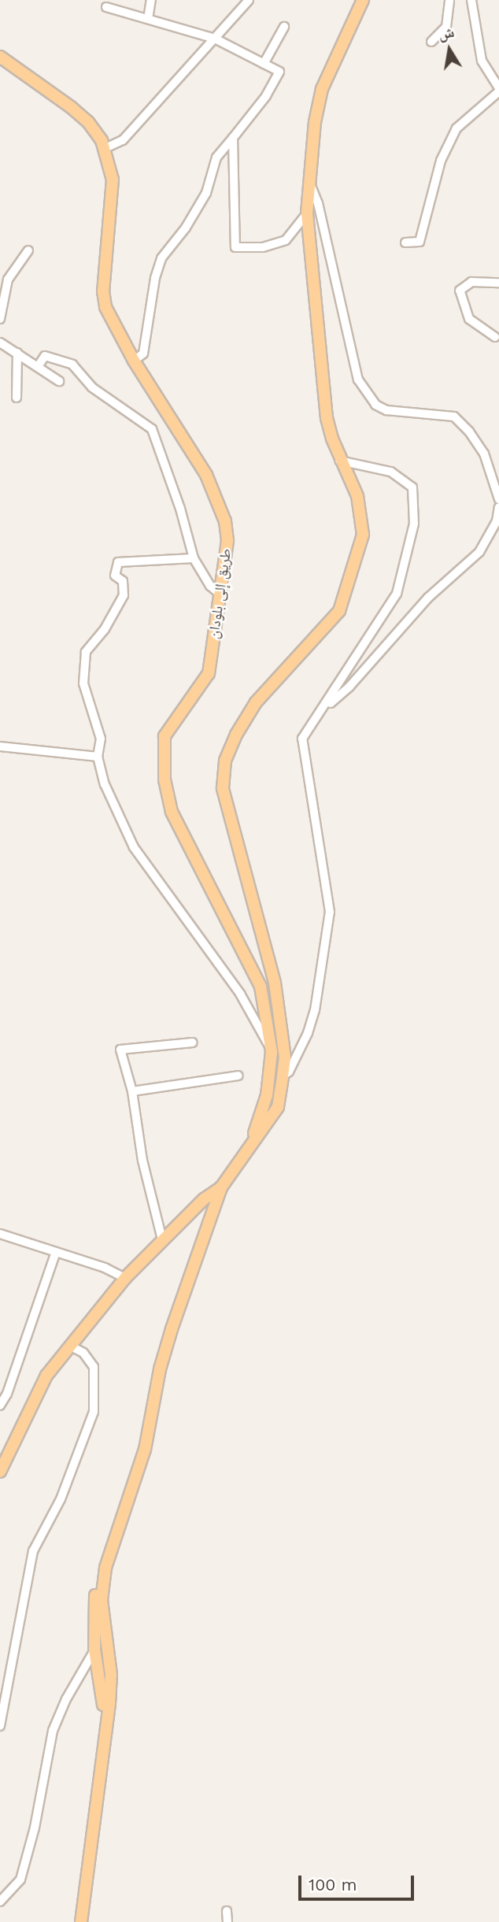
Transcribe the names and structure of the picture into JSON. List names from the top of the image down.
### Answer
{
  "streets": {
    "main road": ["طريق إلى بلودان"]
  },
  "scale_bar": "100 m",
  "north": "top"
}
